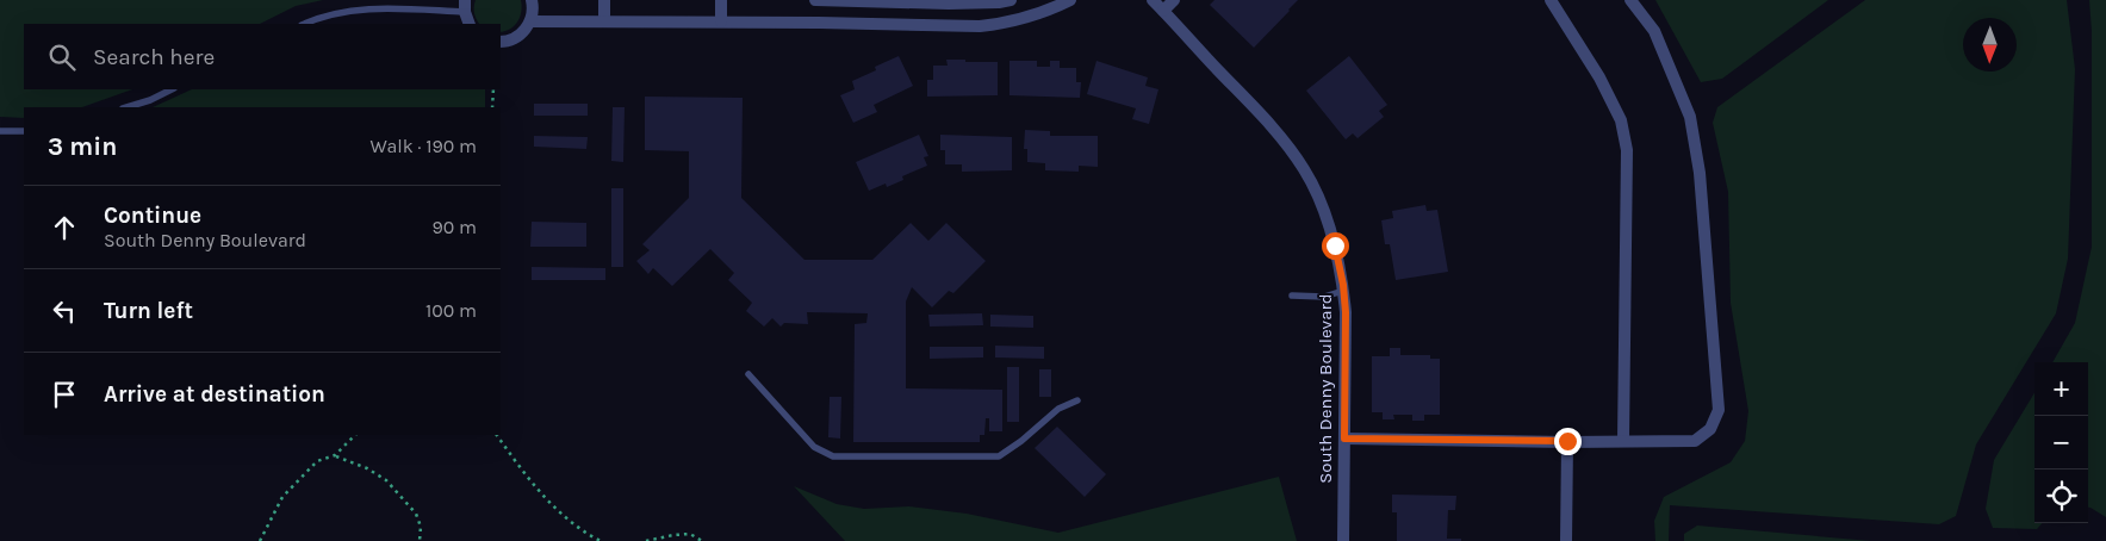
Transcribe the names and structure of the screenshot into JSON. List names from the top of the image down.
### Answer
{
  "streets": {
    "street": ["South Denny Boulevard"]
  },
  "north": "bottom",
  "page": {
    "search": "Search here",
    "heading": ["3 min", "Walk · 190 m"],
    "list": [
      ["Continue", "South Denny Boulevard", "90 m"],
      ["Turn left", "100 m"],
      "Arrive at destination"
    ],
    "map_buttons": ["+", "−"]
  }
}
